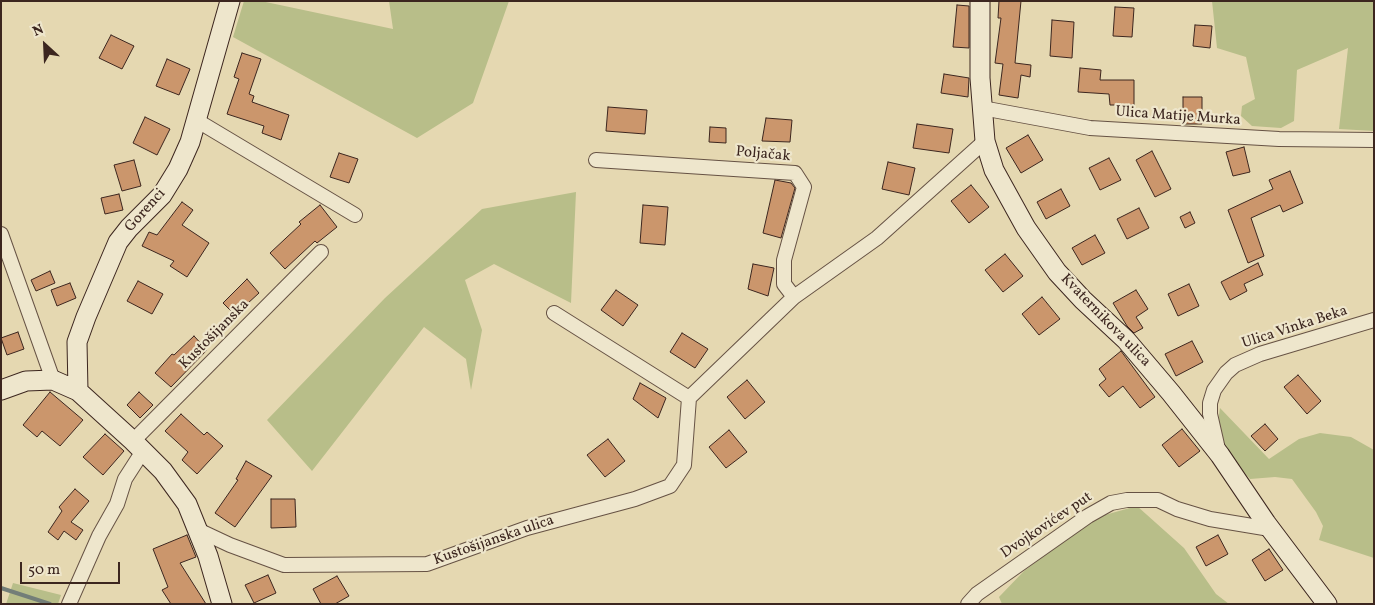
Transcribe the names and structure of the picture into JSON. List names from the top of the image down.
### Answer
{
  "streets": {
    "street": [
      "Ulica Matije Murka",
      "Poljačak",
      "Gorenci",
      "Kvaternikova ulica",
      "Ulica Vinka Beka",
      "Kustošijanska",
      "Dvojkovićev put",
      "Kustošijanska ulica"
    ]
  },
  "crossings": [
    ["Ulica Matije Murka", "Kvaternikova ulica"],
    ["Kvaternikova ulica", "Ulica Vinka Beka"],
    ["Kvaternikova ulica", "Dvojkovićev put"]
  ],
  "scale_bar": "50 m",
  "north": "top left"
}
